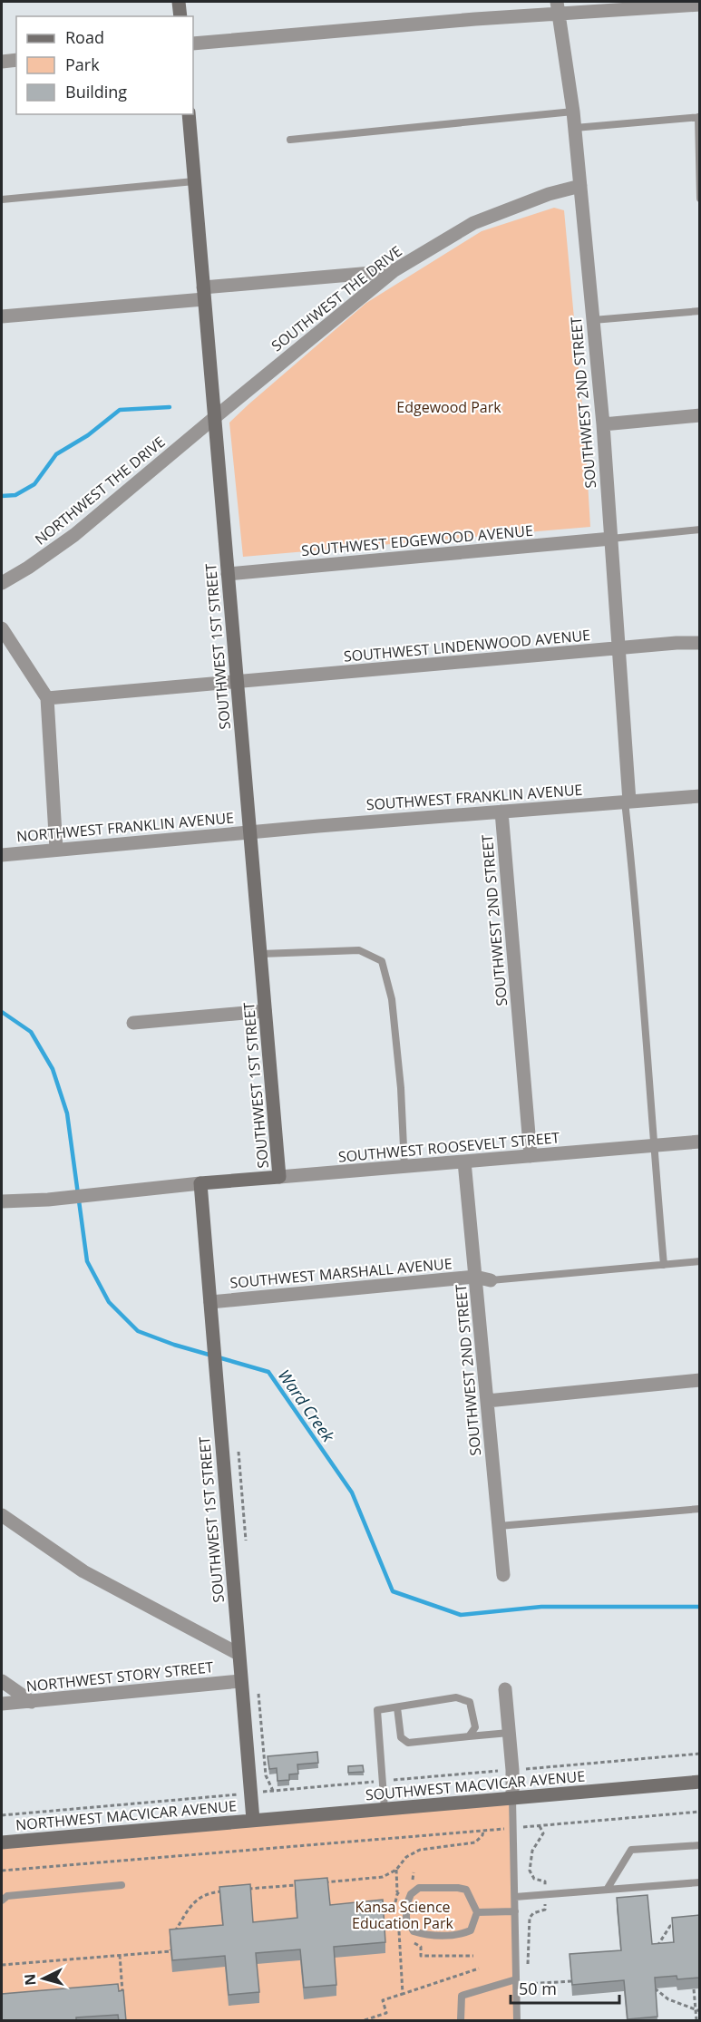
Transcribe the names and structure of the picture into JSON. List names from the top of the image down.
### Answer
{
  "streets": {
    "street": [
      "SOUTHWEST THE DRIVE",
      "SOUTHWEST 2ND STREET",
      "NORTHWEST THE DRIVE",
      "SOUTHWEST EDGEWOOD AVENUE",
      "SOUTHWEST LINDENWOOD AVENUE",
      "SOUTHWEST 1ST STREET",
      "SOUTHWEST FRANKLIN AVENUE",
      "NORTHWEST FRANKLIN AVENUE",
      "SOUTHWEST ROOSEVELT STREET",
      "SOUTHWEST MARSHALL AVENUE",
      "NORTHWEST STORY STREET",
      "SOUTHWEST MACVICAR AVENUE",
      "NORTHWEST MACVICAR AVENUE"
    ]
  },
  "crossings": [
    ["SOUTHWEST THE DRIVE", "SOUTHWEST 2ND STREET"],
    ["SOUTHWEST THE DRIVE", "NORTHWEST THE DRIVE"],
    ["SOUTHWEST THE DRIVE", "SOUTHWEST 1ST STREET"],
    ["SOUTHWEST 2ND STREET", "SOUTHWEST EDGEWOOD AVENUE"],
    ["SOUTHWEST 2ND STREET", "SOUTHWEST LINDENWOOD AVENUE"],
    ["SOUTHWEST 2ND STREET", "SOUTHWEST FRANKLIN AVENUE"],
    ["SOUTHWEST 2ND STREET", "SOUTHWEST ROOSEVELT STREET"],
    ["SOUTHWEST 2ND STREET", "SOUTHWEST MARSHALL AVENUE"],
    ["NORTHWEST THE DRIVE", "SOUTHWEST 1ST STREET"],
    ["SOUTHWEST EDGEWOOD AVENUE", "SOUTHWEST 1ST STREET"],
    ["SOUTHWEST LINDENWOOD AVENUE", "SOUTHWEST 1ST STREET"],
    ["SOUTHWEST 1ST STREET", "SOUTHWEST FRANKLIN AVENUE"],
    ["SOUTHWEST 1ST STREET", "NORTHWEST FRANKLIN AVENUE"],
    ["SOUTHWEST 1ST STREET", "SOUTHWEST ROOSEVELT STREET"],
    ["SOUTHWEST 1ST STREET", "SOUTHWEST MARSHALL AVENUE"],
    ["SOUTHWEST 1ST STREET", "NORTHWEST STORY STREET"],
    ["SOUTHWEST 1ST STREET", "SOUTHWEST MACVICAR AVENUE"],
    ["SOUTHWEST 1ST STREET", "NORTHWEST MACVICAR AVENUE"],
    ["SOUTHWEST FRANKLIN AVENUE", "NORTHWEST FRANKLIN AVENUE"],
    ["SOUTHWEST MACVICAR AVENUE", "NORTHWEST MACVICAR AVENUE"]
  ],
  "water": ["Ward Creek"],
  "parks": ["Edgewood Park", "Kansa Science Education Park"],
  "legend": ["Road", "Park", "Building"],
  "scale_bar": "50 m",
  "north": "left"
}
